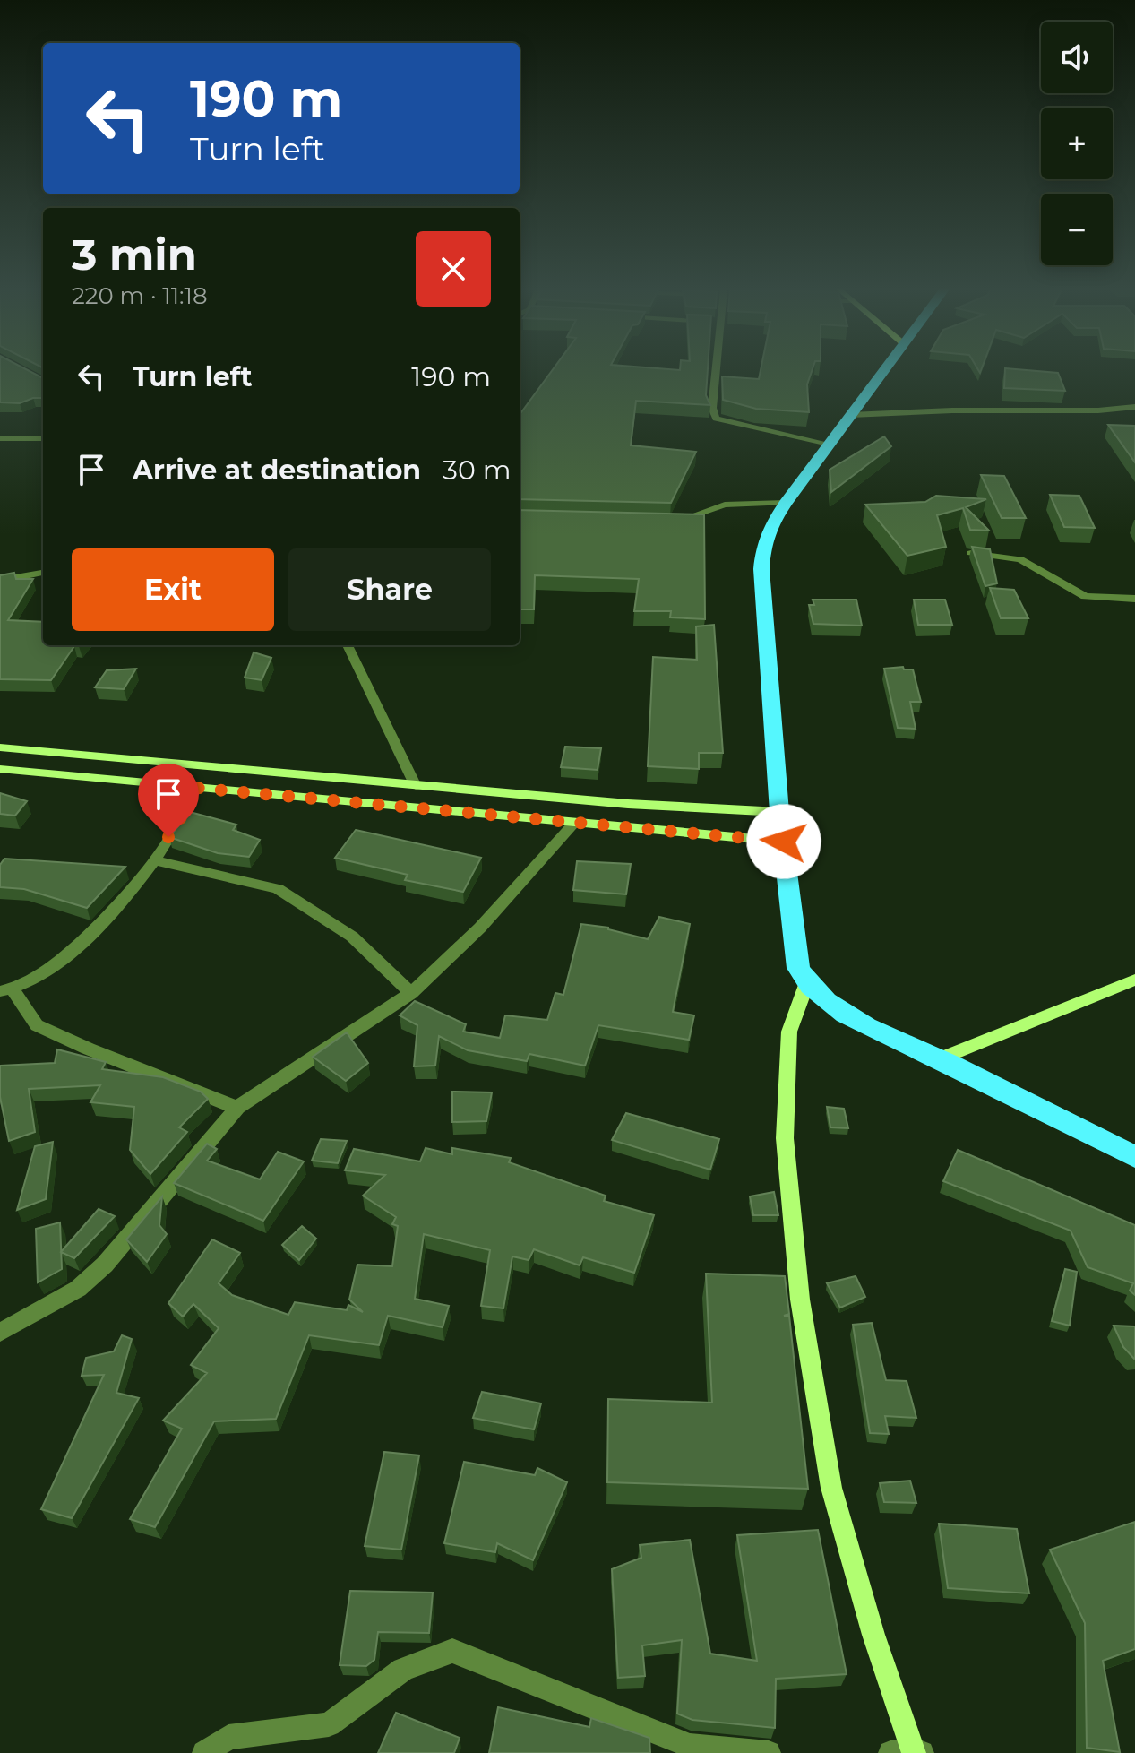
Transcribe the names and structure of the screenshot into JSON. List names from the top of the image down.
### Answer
{
  "page": {
    "map_buttons": ["+", "−"],
    "turn": ["190 m", "Turn left"],
    "heading": ["3 min", "220 m · 11:18"],
    "list": [
      {
        "name": "Turn left",
        "value": "190 m"
      },
      {
        "name": "Arrive at destination",
        "value": "30 m"
      }
    ],
    "buttons": ["Exit", "Share"]
  }
}
